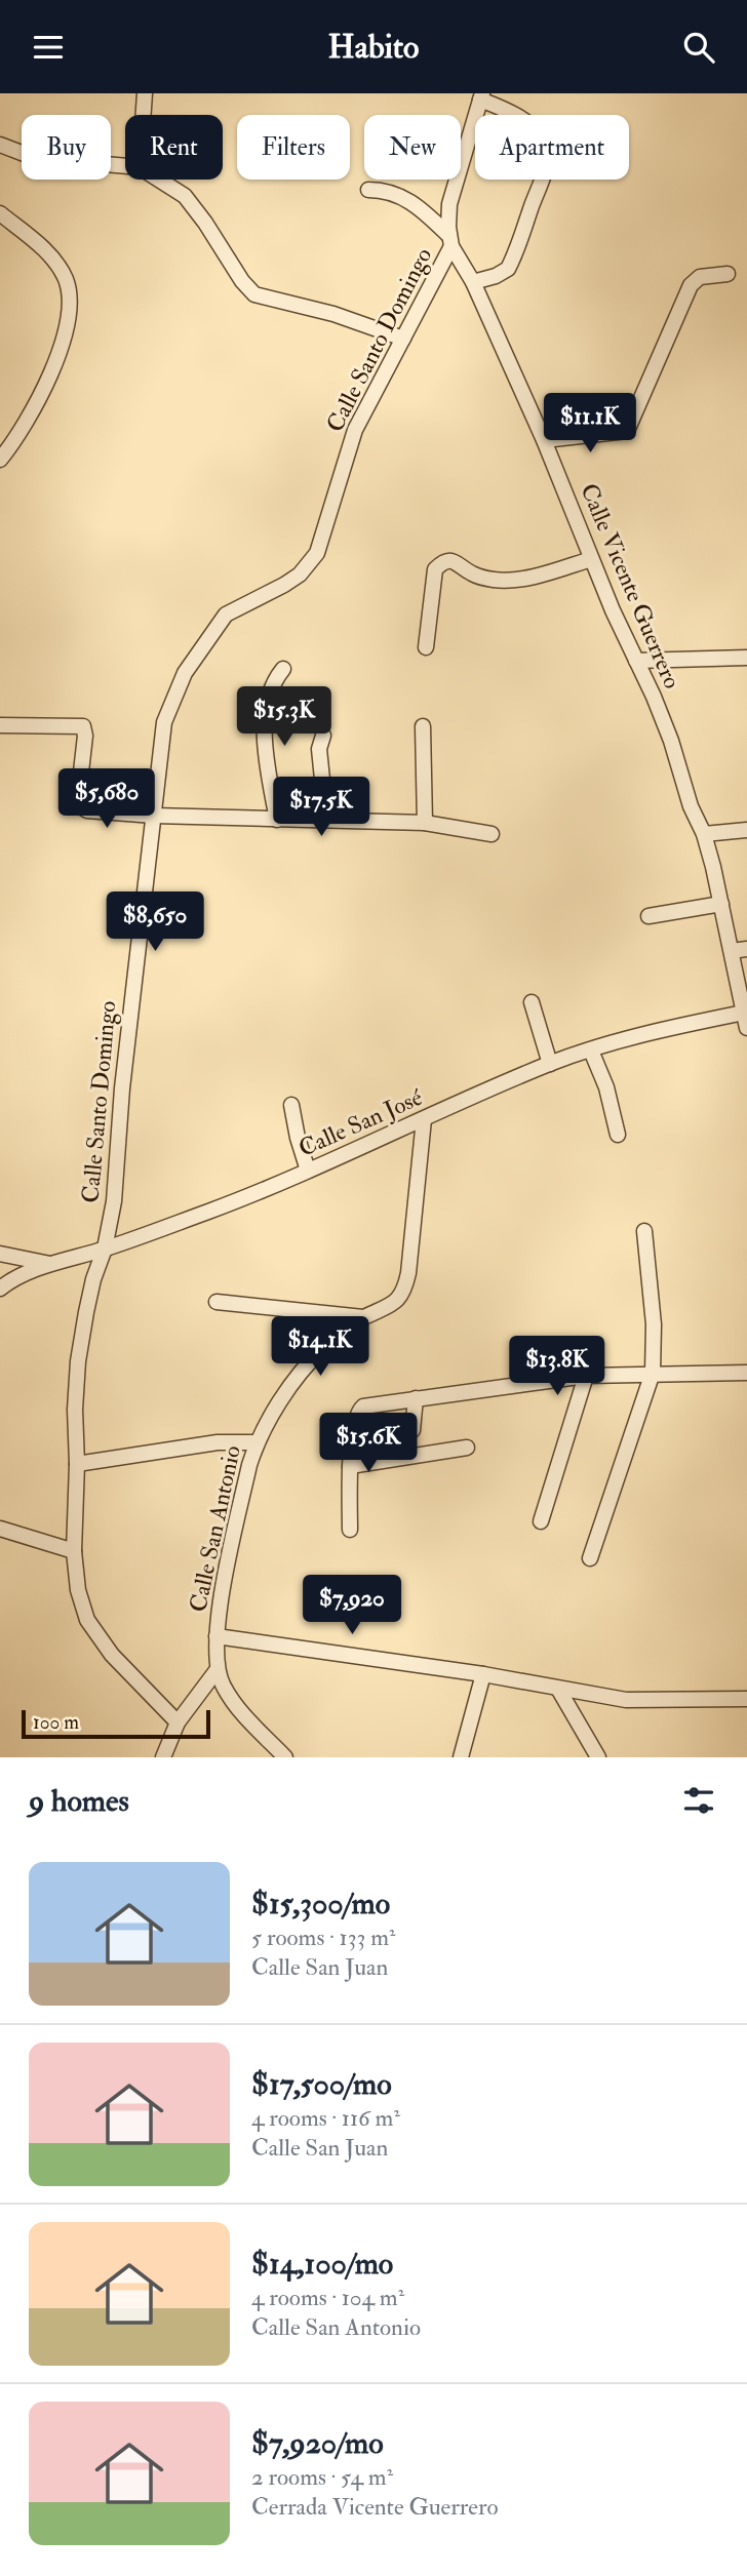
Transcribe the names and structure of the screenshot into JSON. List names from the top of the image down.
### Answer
{
  "streets": {
    "street": [
      "Calle Santo Domingo",
      "Calle Vicente Guerrero",
      "Calle San José",
      "Calle San Antonio"
    ]
  },
  "crossings": [
    ["Calle Santo Domingo", "Calle Vicente Guerrero"],
    ["Calle Santo Domingo", "Calle San José"],
    ["Calle Vicente Guerrero", "Calle San José"],
    ["Calle San José", "Calle San Antonio"]
  ],
  "scale_bar": "100 m",
  "page": {
    "header": "Habito",
    "chip": [
      "Buy",
      "Rent",
      "Filters",
      "New",
      "Apartment"
    ],
    "price": [
      "$11.1K",
      "$15.3K",
      "$5,680",
      "$17.5K",
      "$8,650",
      "$14.1K",
      "$13.8K",
      "$15.6K",
      "$7,920"
    ],
    "scale": "100 m",
    "heading": "9 homes",
    "list": [
      {
        "name": "$15,300/mo",
        "note": "5 rooms · 133 m² · Calle San Juan"
      },
      {
        "name": "$17,500/mo",
        "note": "4 rooms · 116 m² · Calle San Juan"
      },
      {
        "name": "$14,100/mo",
        "note": "4 rooms · 104 m² · Calle San Antonio"
      },
      {
        "name": "$7,920/mo",
        "note": "2 rooms · 54 m² · Cerrada Vicente Guerrero"
      }
    ]
  }
}
